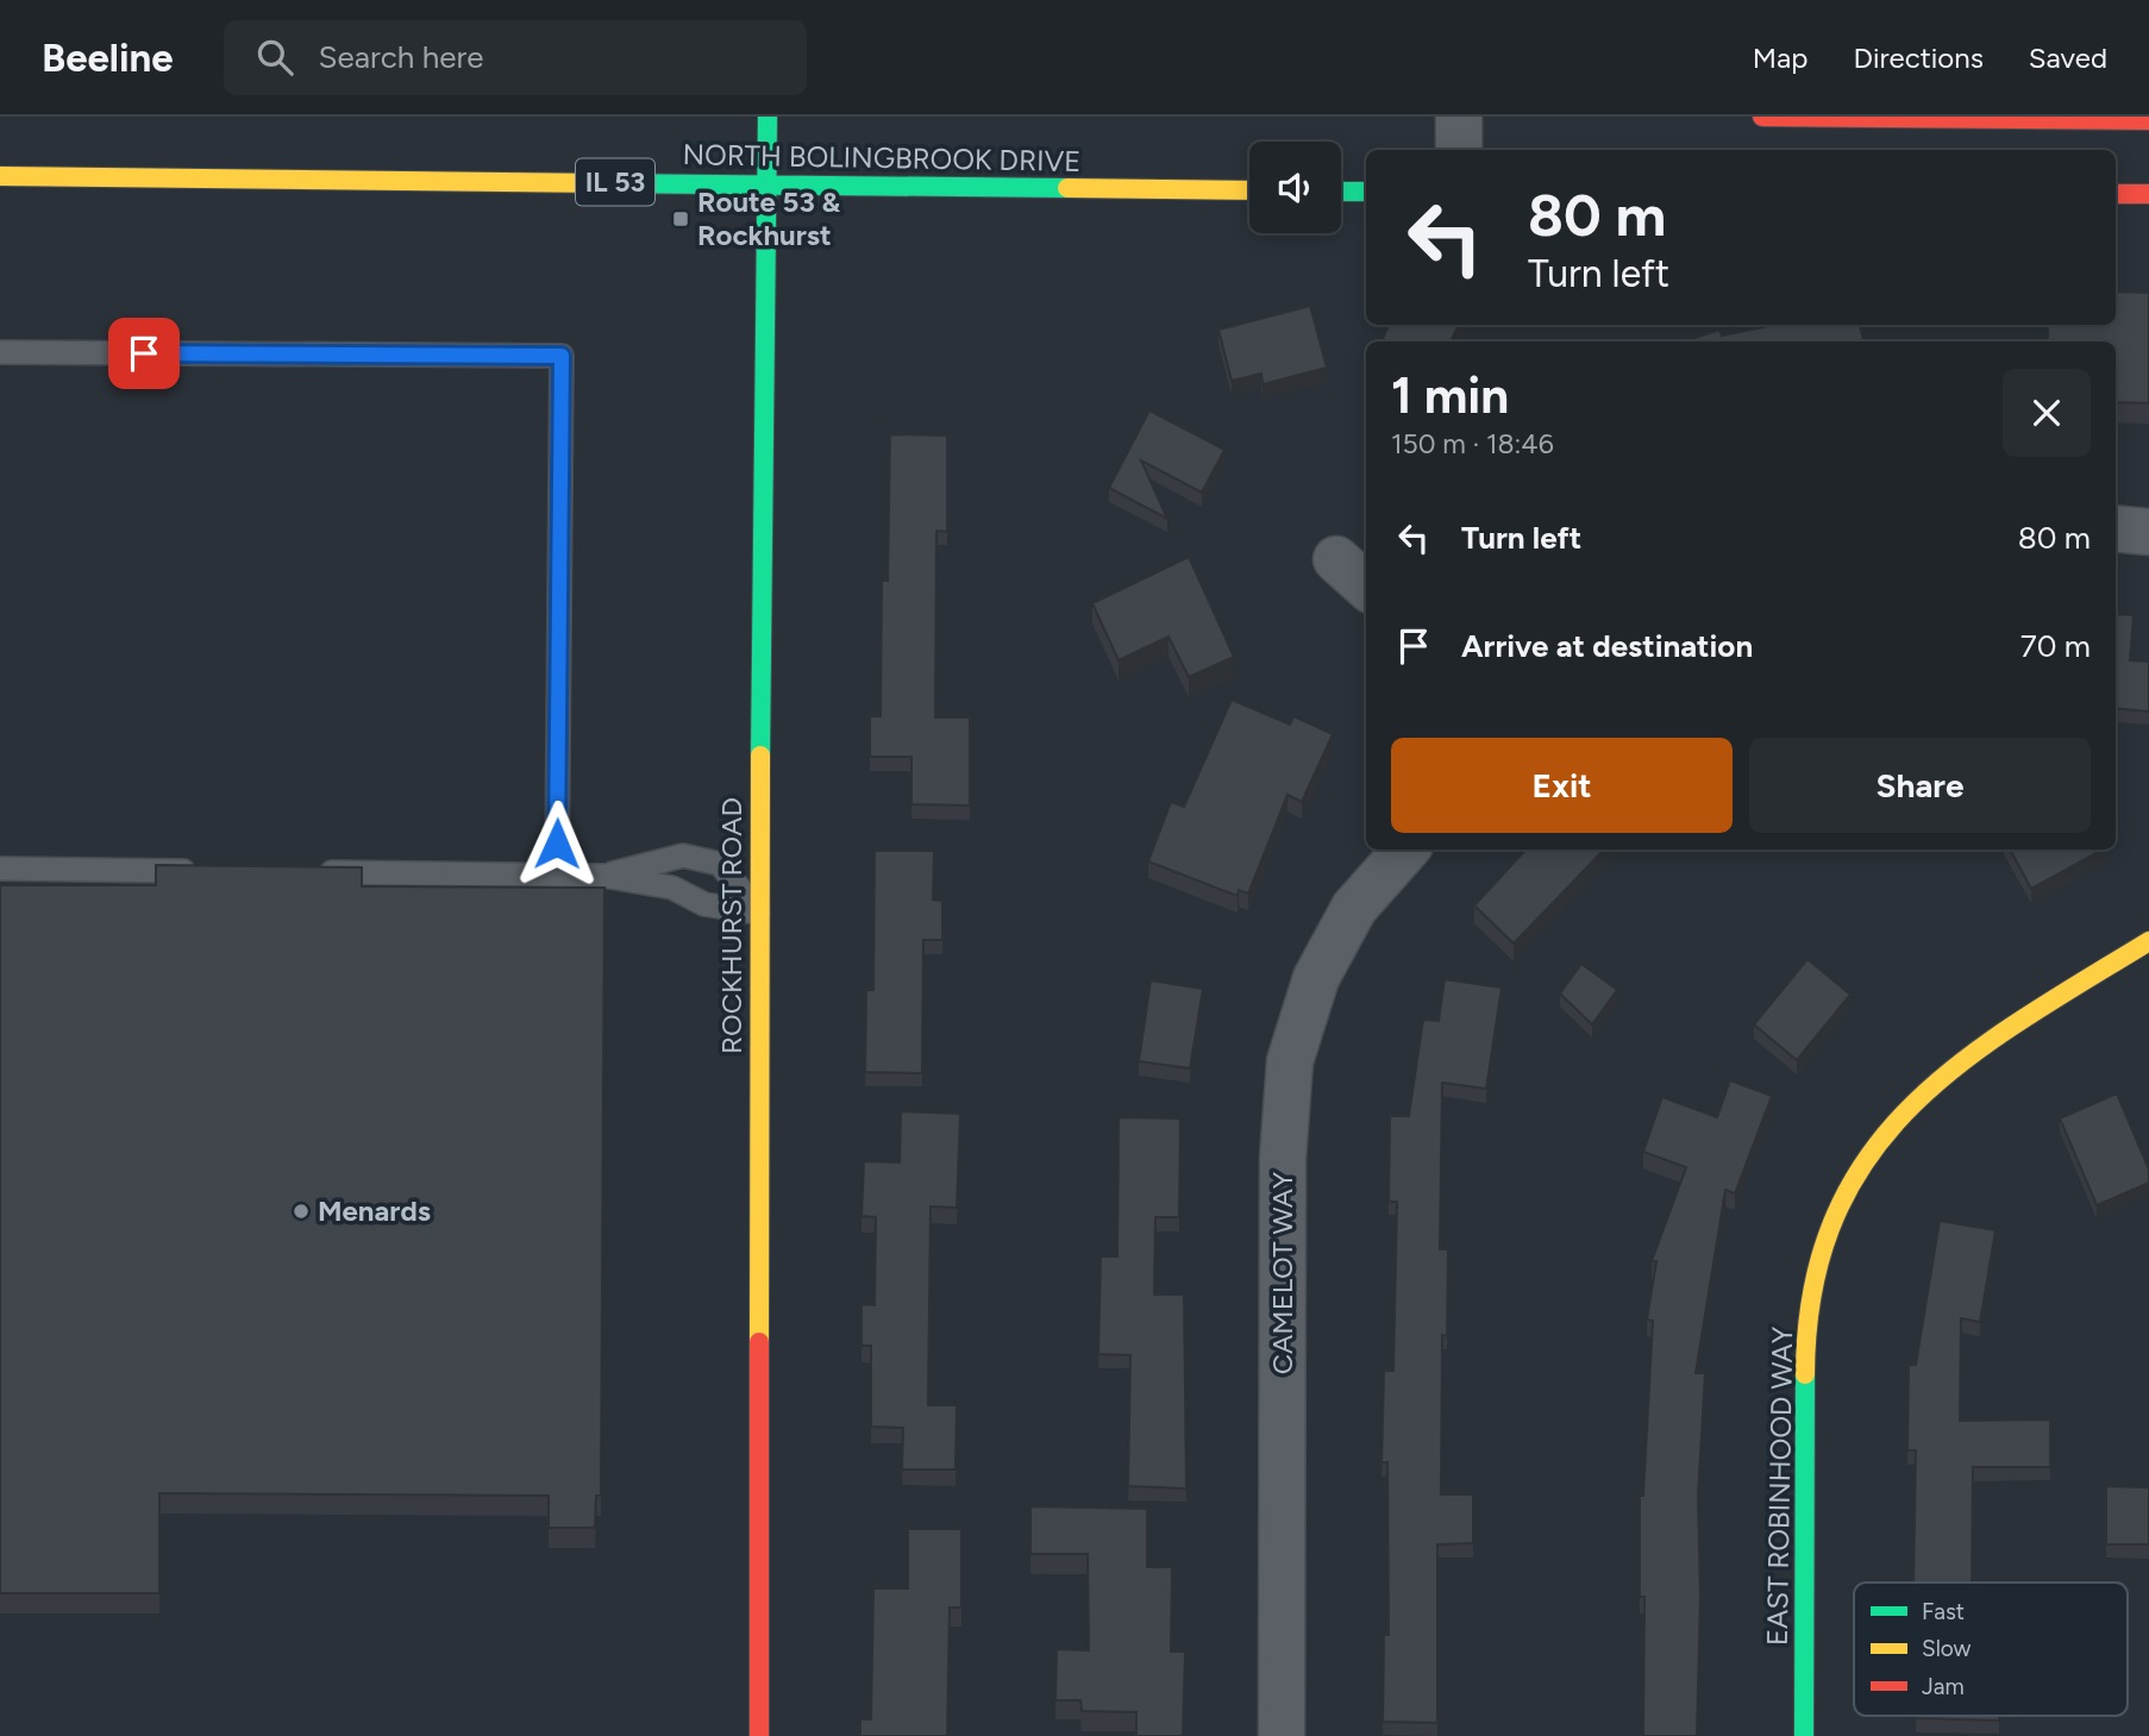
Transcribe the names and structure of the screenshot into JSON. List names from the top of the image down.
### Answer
{
  "streets": {
    "street": [
      "NORTH BOLINGBROOK DRIVE",
      "IL 53",
      "ROCKHURST ROAD",
      "CAMELOT WAY",
      "EAST ROBINHOOD WAY"
    ]
  },
  "crossings": [
    ["NORTH BOLINGBROOK DRIVE", "ROCKHURST ROAD"]
  ],
  "places": {
    "transit": ["Route 53 & Rockhurst"],
    "other": ["Menards"]
  },
  "legend": ["Fast", "Slow", "Jam"],
  "page": {
    "header": "Beeline",
    "search": "Search here",
    "nav": ["Map", "Directions", "Saved"],
    "turn": ["80 m", "Turn left"],
    "heading": ["1 min", "150 m · 18:46"],
    "list": [
      {
        "name": "Turn left",
        "value": "80 m"
      },
      {
        "name": "Arrive at destination",
        "value": "70 m"
      }
    ],
    "buttons": ["Exit", "Share"]
  }
}
